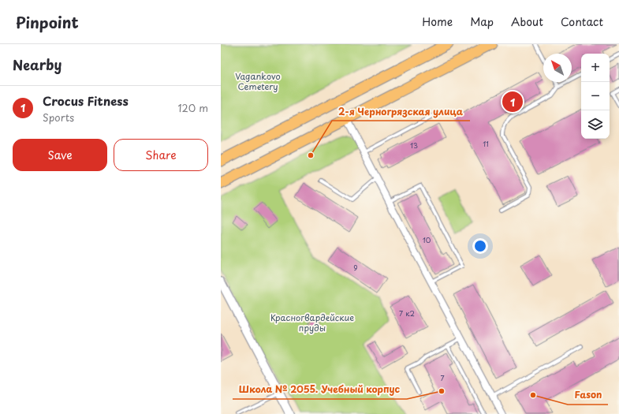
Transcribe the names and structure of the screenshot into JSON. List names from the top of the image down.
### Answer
{
  "parks": ["Vagankovo Cemetery", "Красногвардейские пруды"],
  "places": ["2-я Черногрязская улица", "Школа № 2055. Учебный корпус", "Fason"],
  "house_numbers": [
    "11",
    "13",
    "10",
    "9",
    "7 к2",
    "7"
  ],
  "north": "top left",
  "page": {
    "header": "Pinpoint",
    "nav": [
      "Home",
      "Map",
      "About",
      "Contact"
    ],
    "heading": "Nearby",
    "map_buttons": ["+", "−"],
    "list": [
      {
        "mark": "1",
        "name": "Crocus Fitness",
        "note": "Sports",
        "value": "120 m"
      }
    ],
    "pins": "1",
    "buttons": ["Save", "Share"]
  }
}
